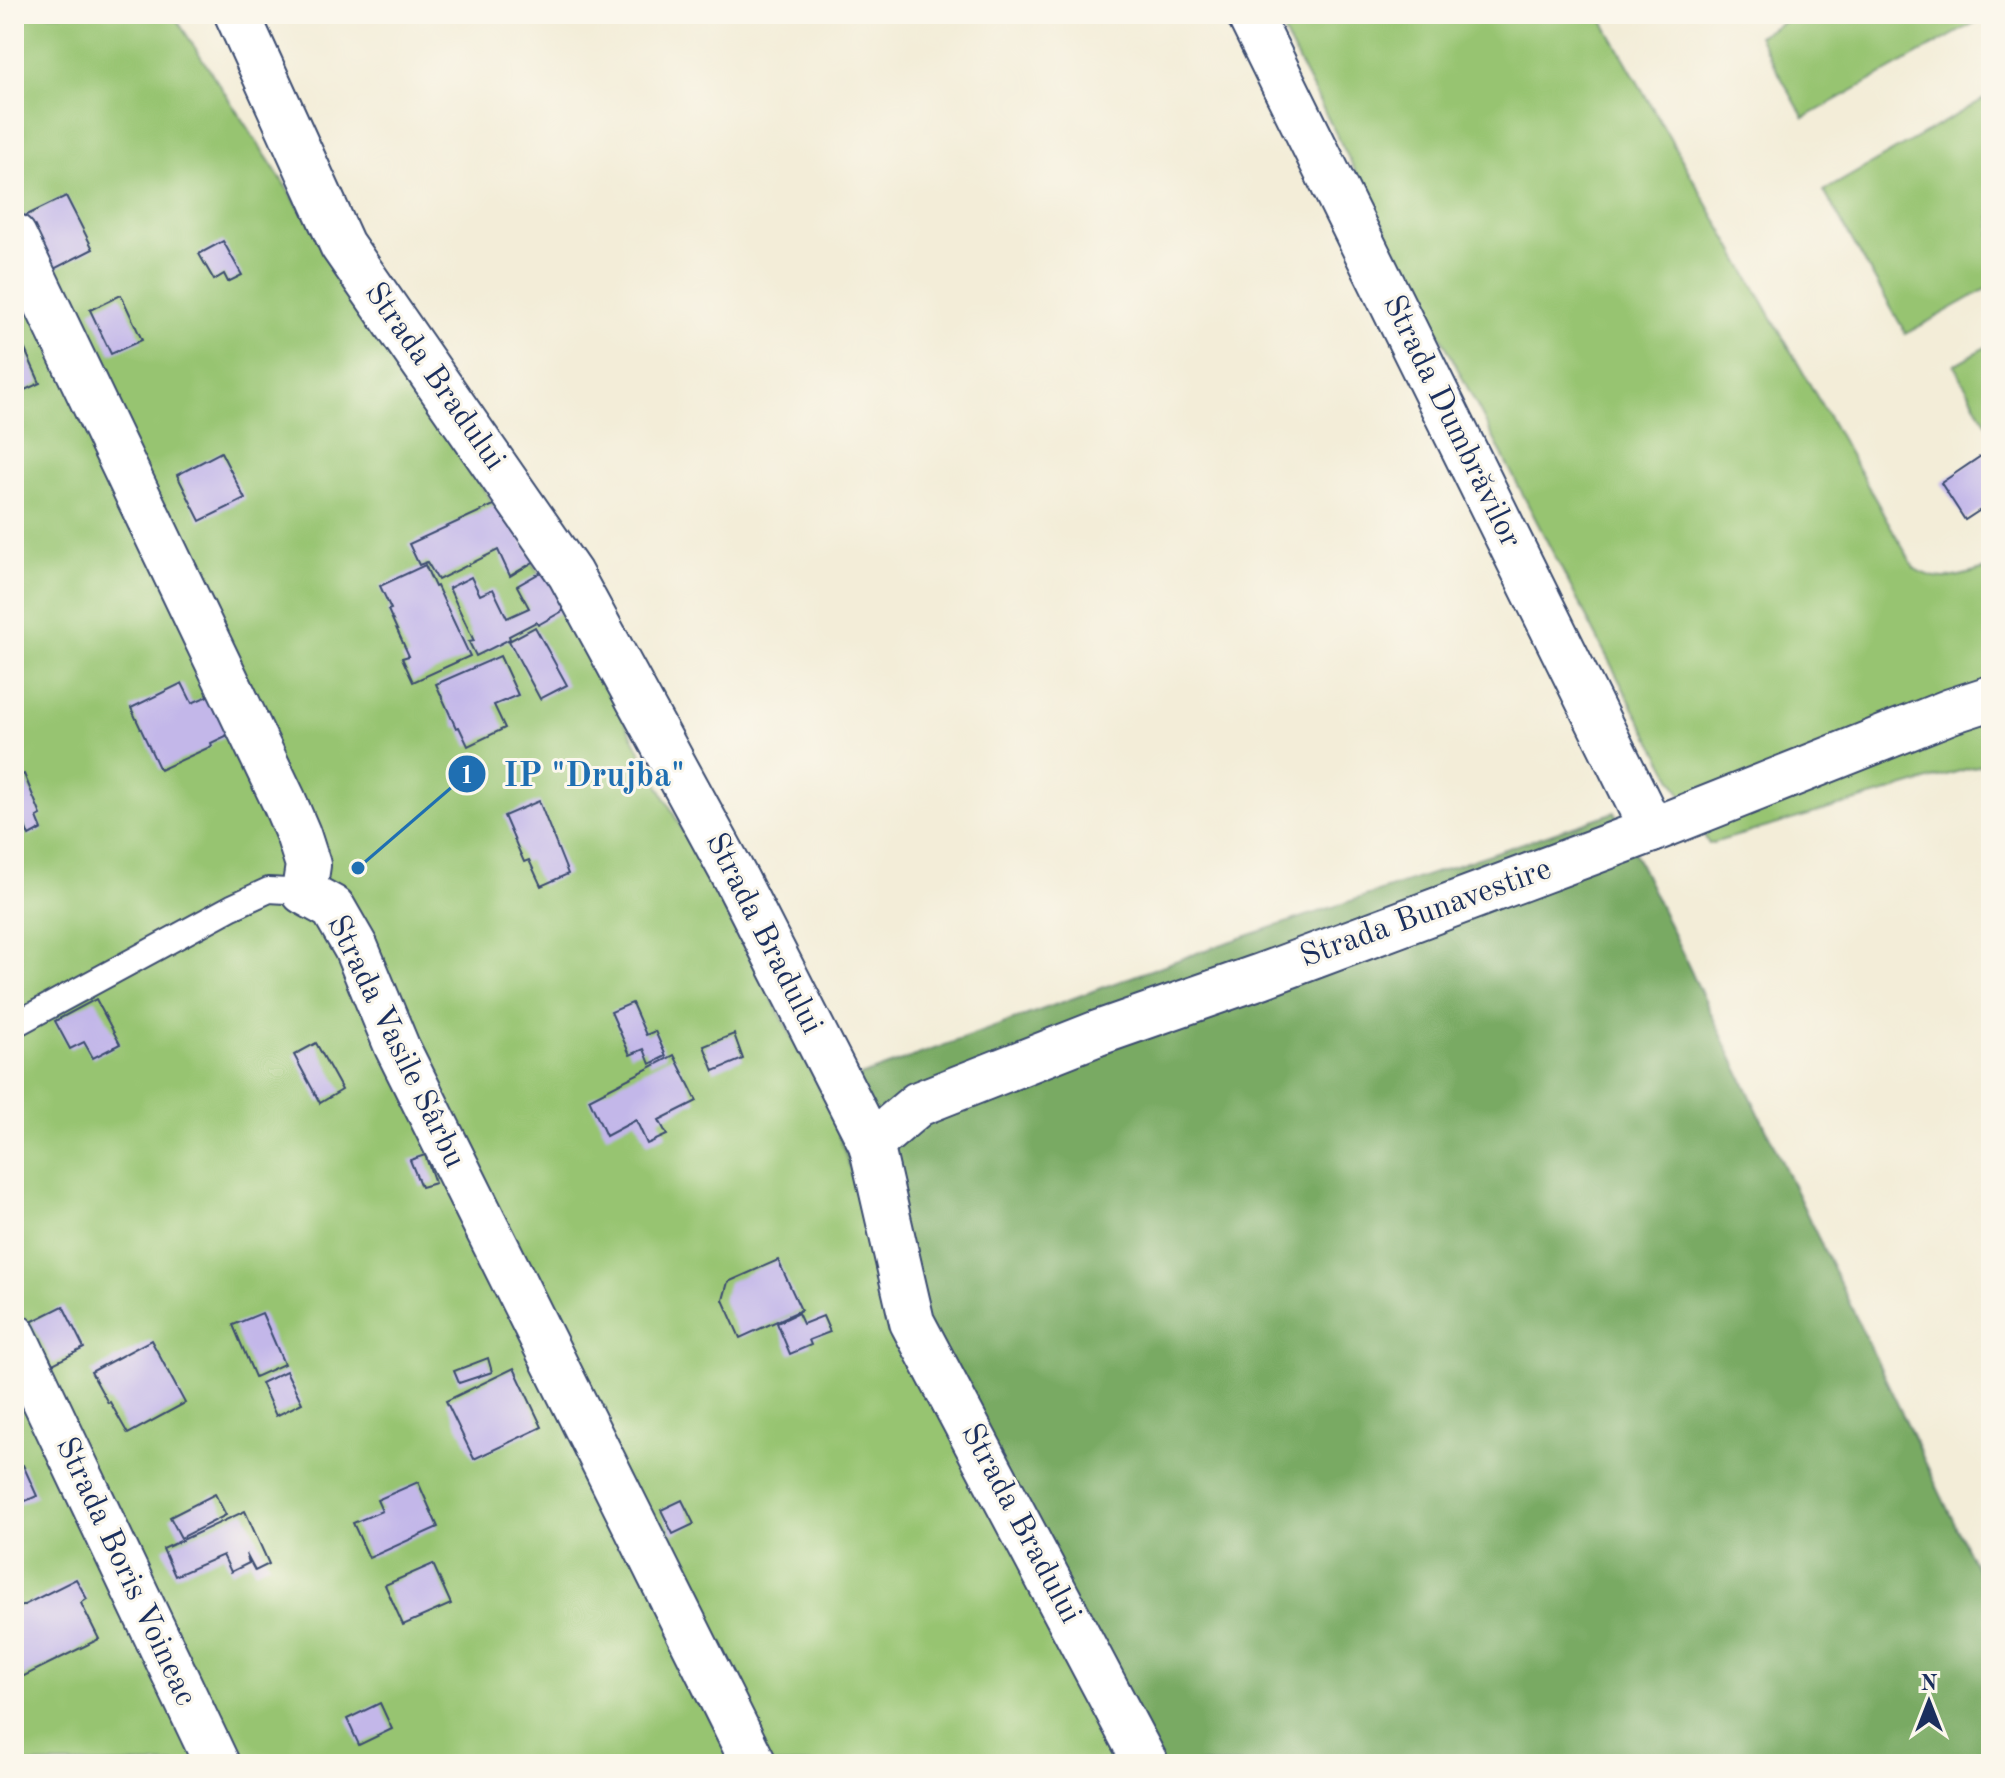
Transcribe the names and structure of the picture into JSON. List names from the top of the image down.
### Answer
{
  "streets": {
    "street": [
      "Strada Bradului",
      "Strada Dumbrăvilor",
      "Strada Bunavestire",
      "Strada Vasile Sârbu",
      "Strada Boris Voineac"
    ]
  },
  "crossings": [
    ["Strada Bradului", "Strada Bunavestire"],
    ["Strada Dumbrăvilor", "Strada Bunavestire"]
  ],
  "places": ["IP \"Drujba\""],
  "north": "top"
}
